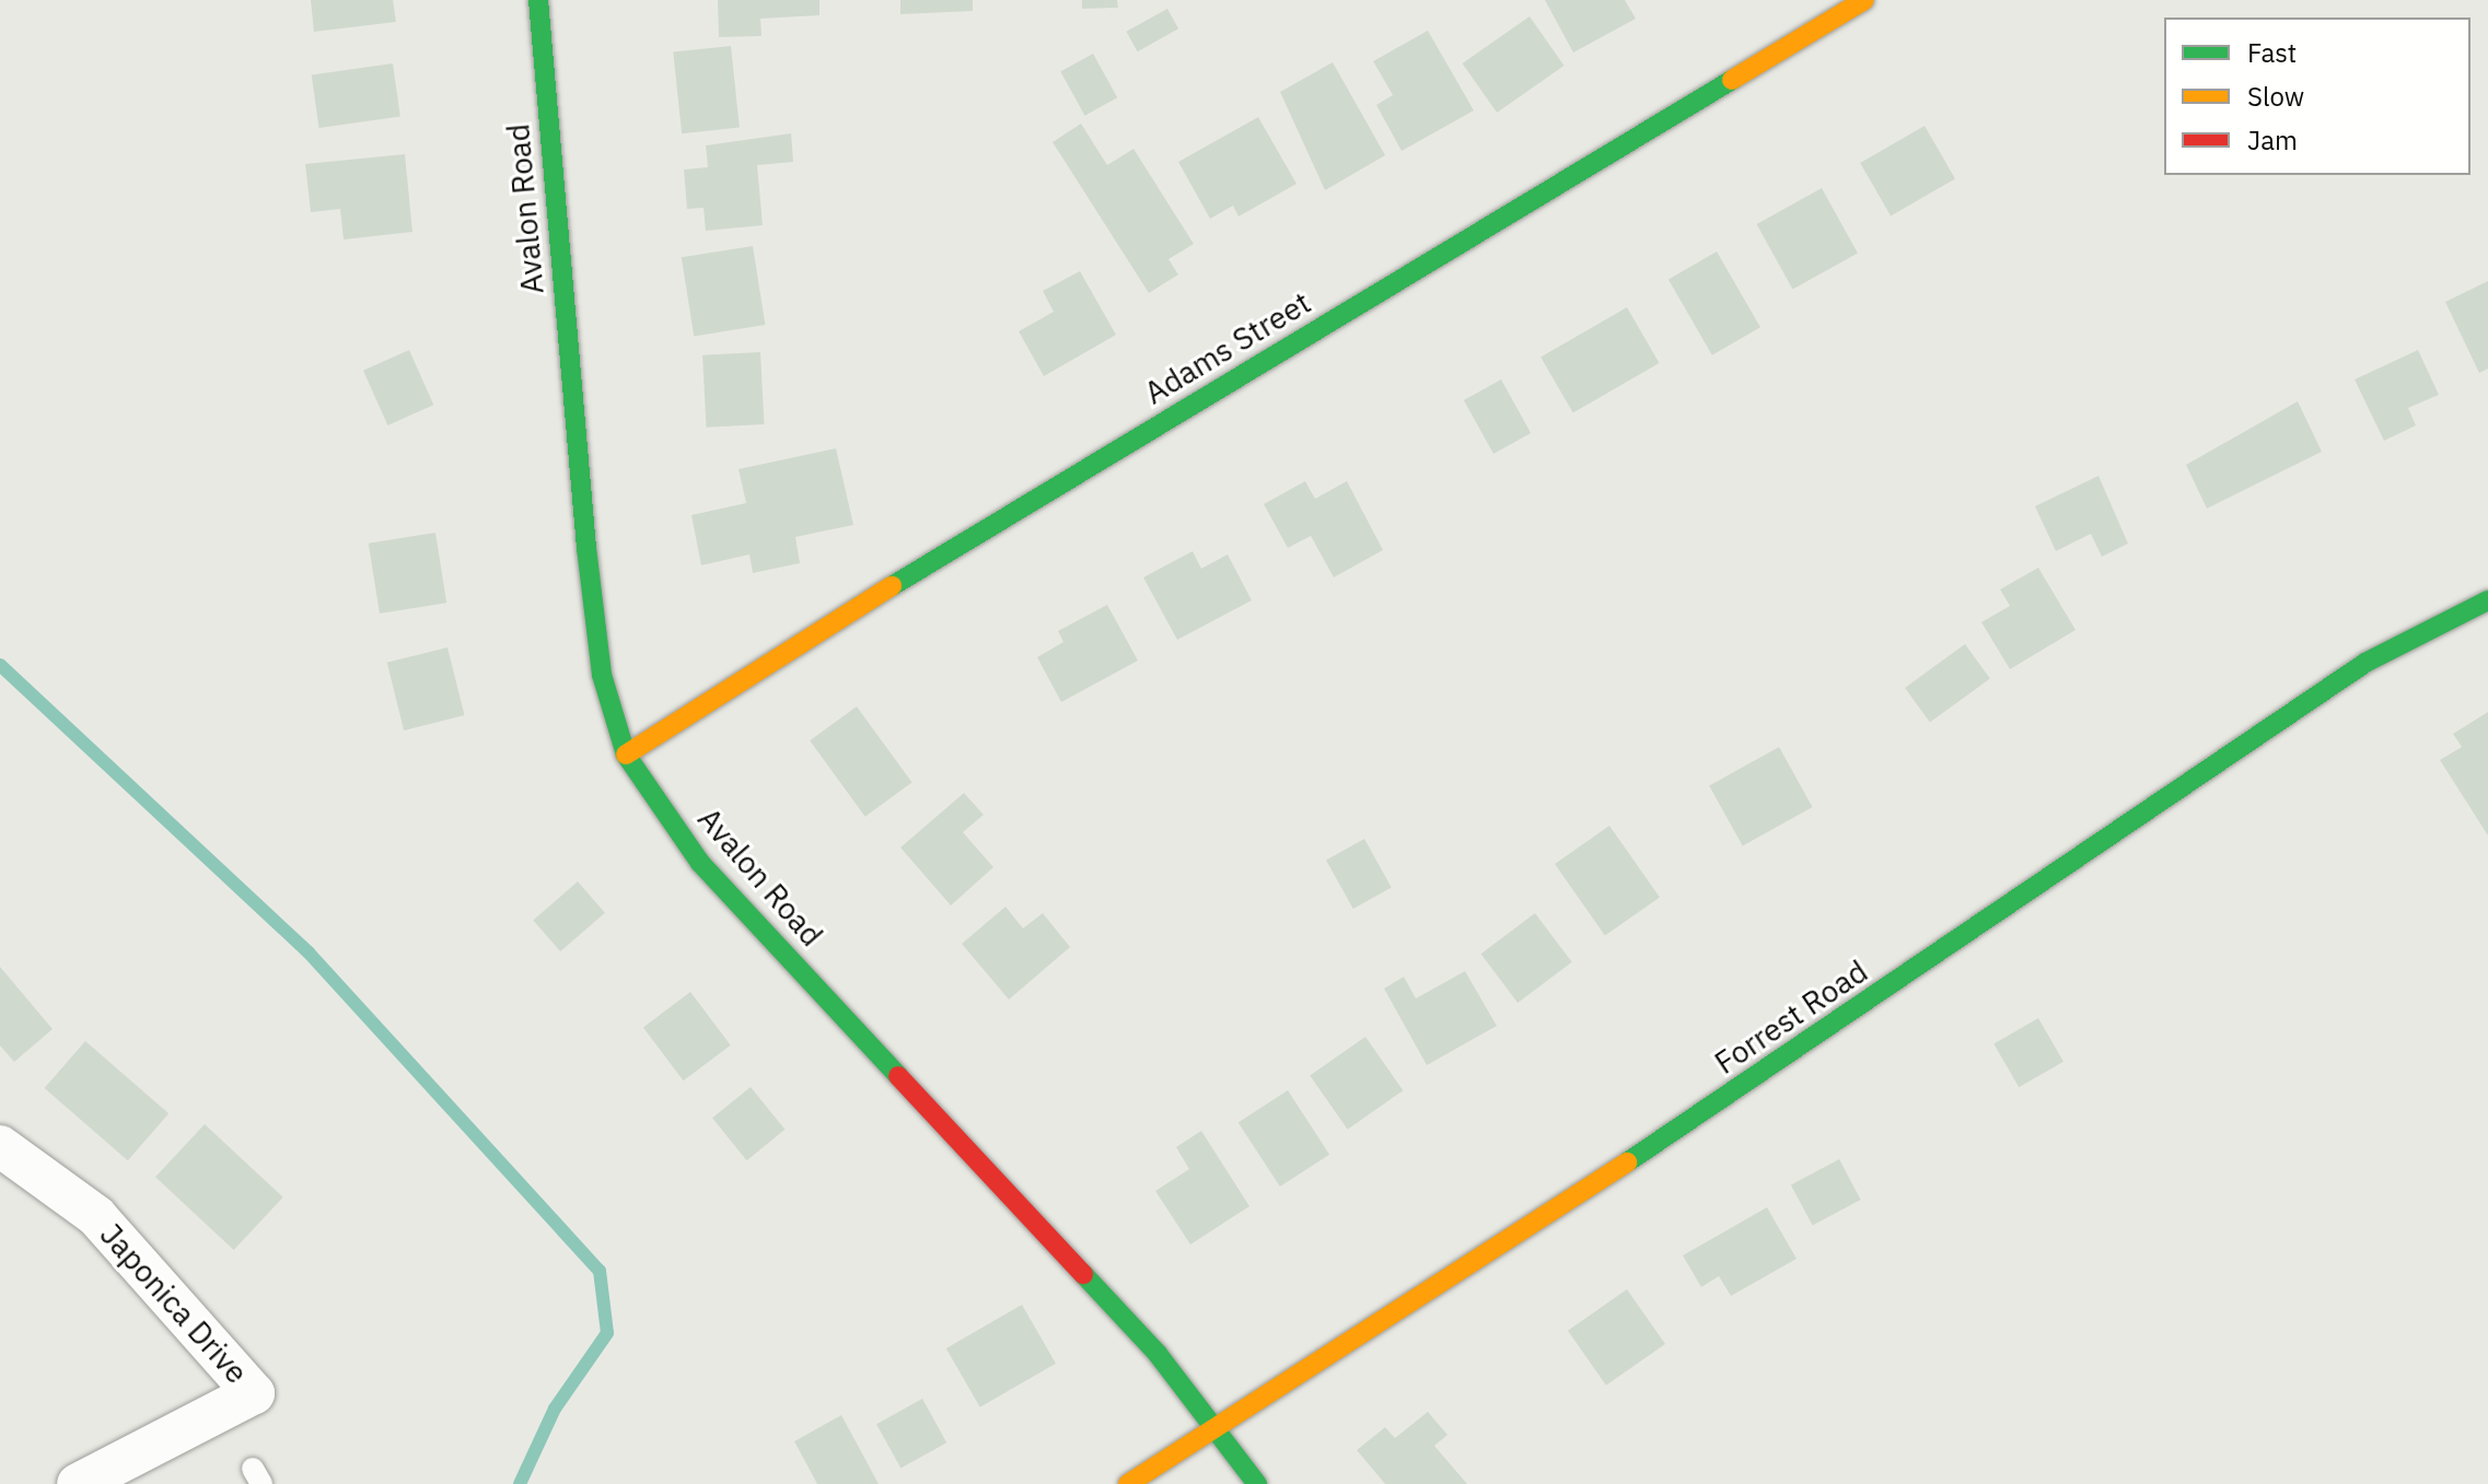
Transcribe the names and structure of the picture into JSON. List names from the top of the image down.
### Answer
{
  "streets": {
    "street": [
      "Avalon Road",
      "Adams Street",
      "Forrest Road",
      "Japonica Drive"
    ]
  },
  "crossings": [
    ["Avalon Road", "Adams Street"],
    ["Avalon Road", "Forrest Road"]
  ],
  "legend": ["Fast", "Slow", "Jam"]
}
